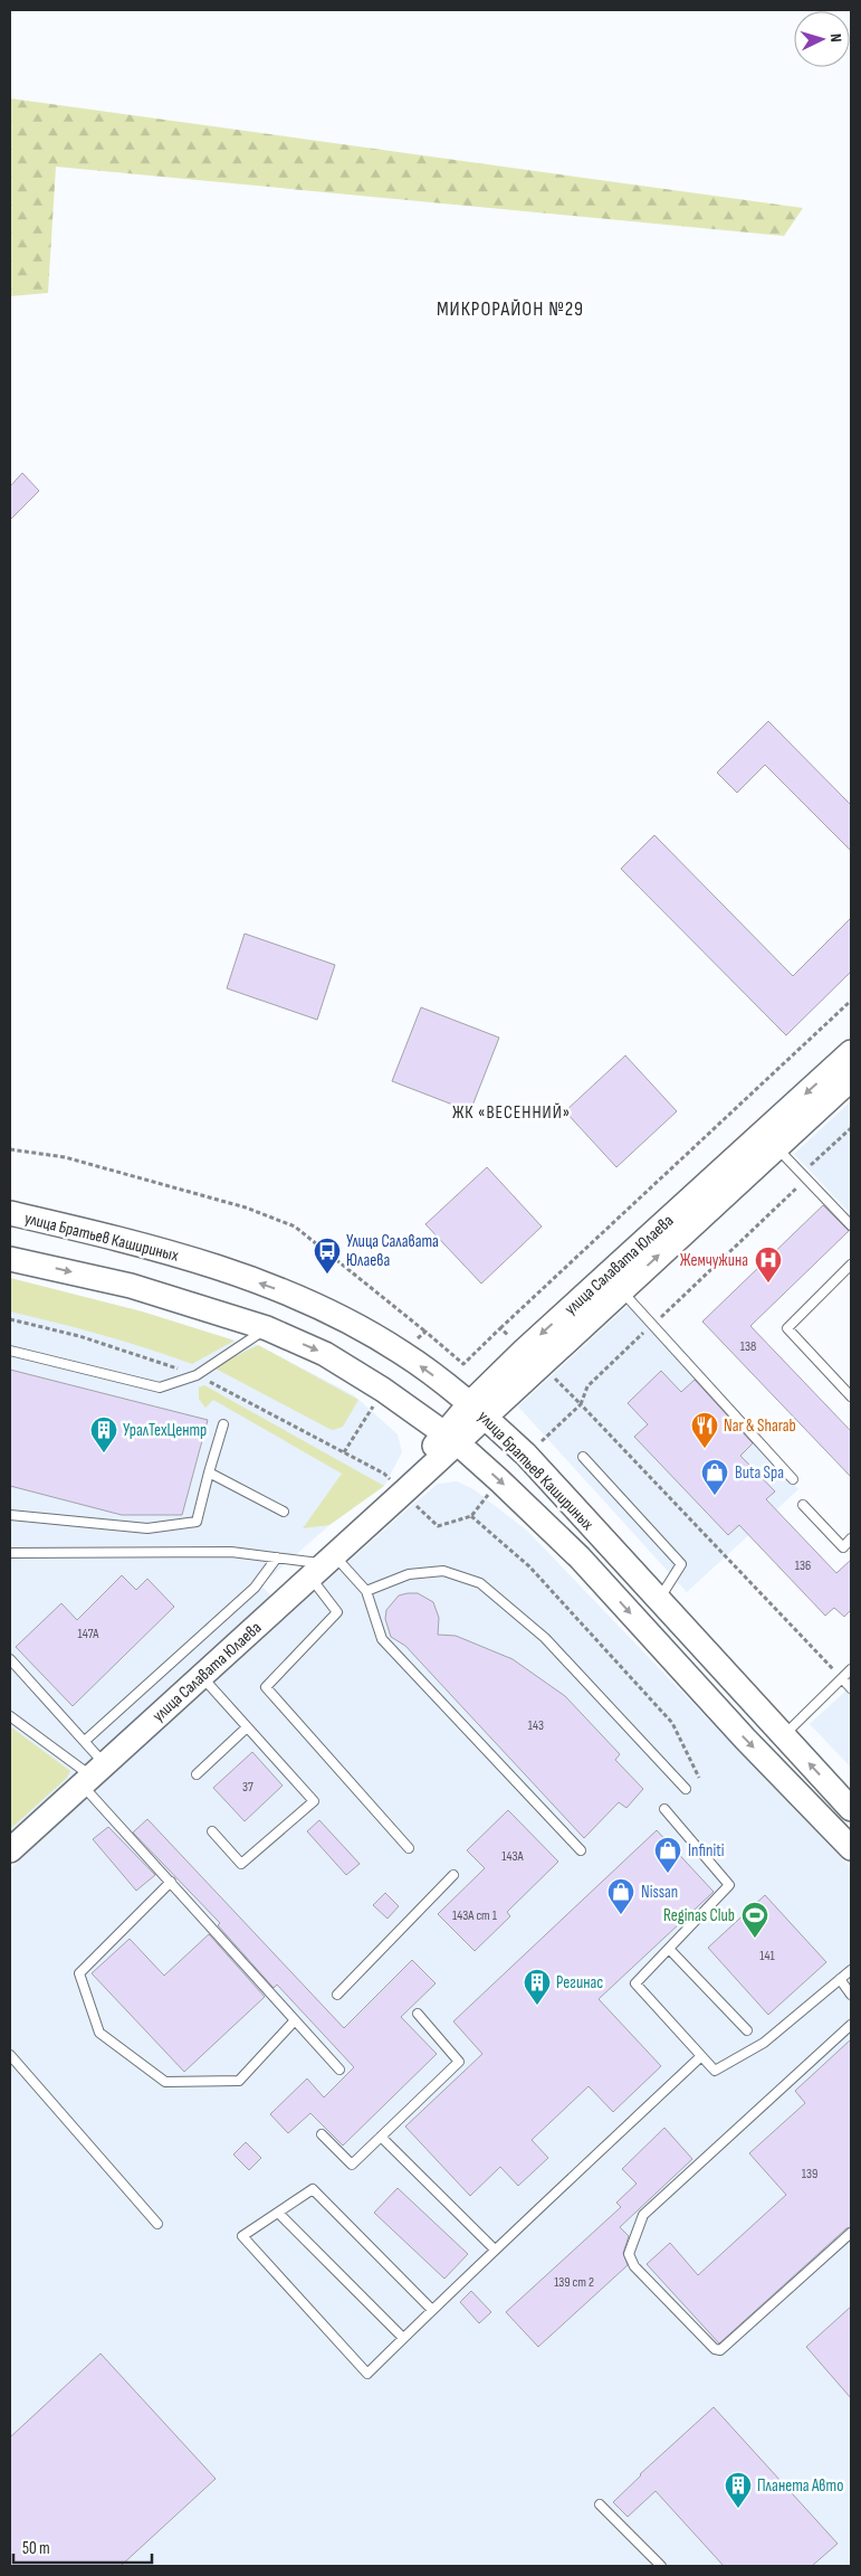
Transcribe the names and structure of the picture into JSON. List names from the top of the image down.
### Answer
{
  "streets": {
    "main road": ["улица Братьев Кашириных", "улица Салавата Юлаева"]
  },
  "crossings": [
    ["улица Братьев Кашириных", "улица Салавата Юлаева"]
  ],
  "districts": ["МИКРОРАЙОН №29", "ЖК «ВЕСЕННИЙ»"],
  "places": {
    "bus stop": ["Улица Салавата Юлаева"],
    "hospital": ["Жемчужина"],
    "restaurant": ["Nar & Sharab"],
    "building": ["УралТехЦентр", "Регинас", "Планета Авто"],
    "shop": ["Buta Spa", "Infiniti", "Nissan"],
    "sports": ["Reginas Club"]
  },
  "house_numbers": [
    "138",
    "136",
    "147А",
    "143",
    "37",
    "143А",
    "143А ст 1",
    "141",
    "139",
    "139 ст 2"
  ],
  "scale_bar": "50 m",
  "north": "right"
}
